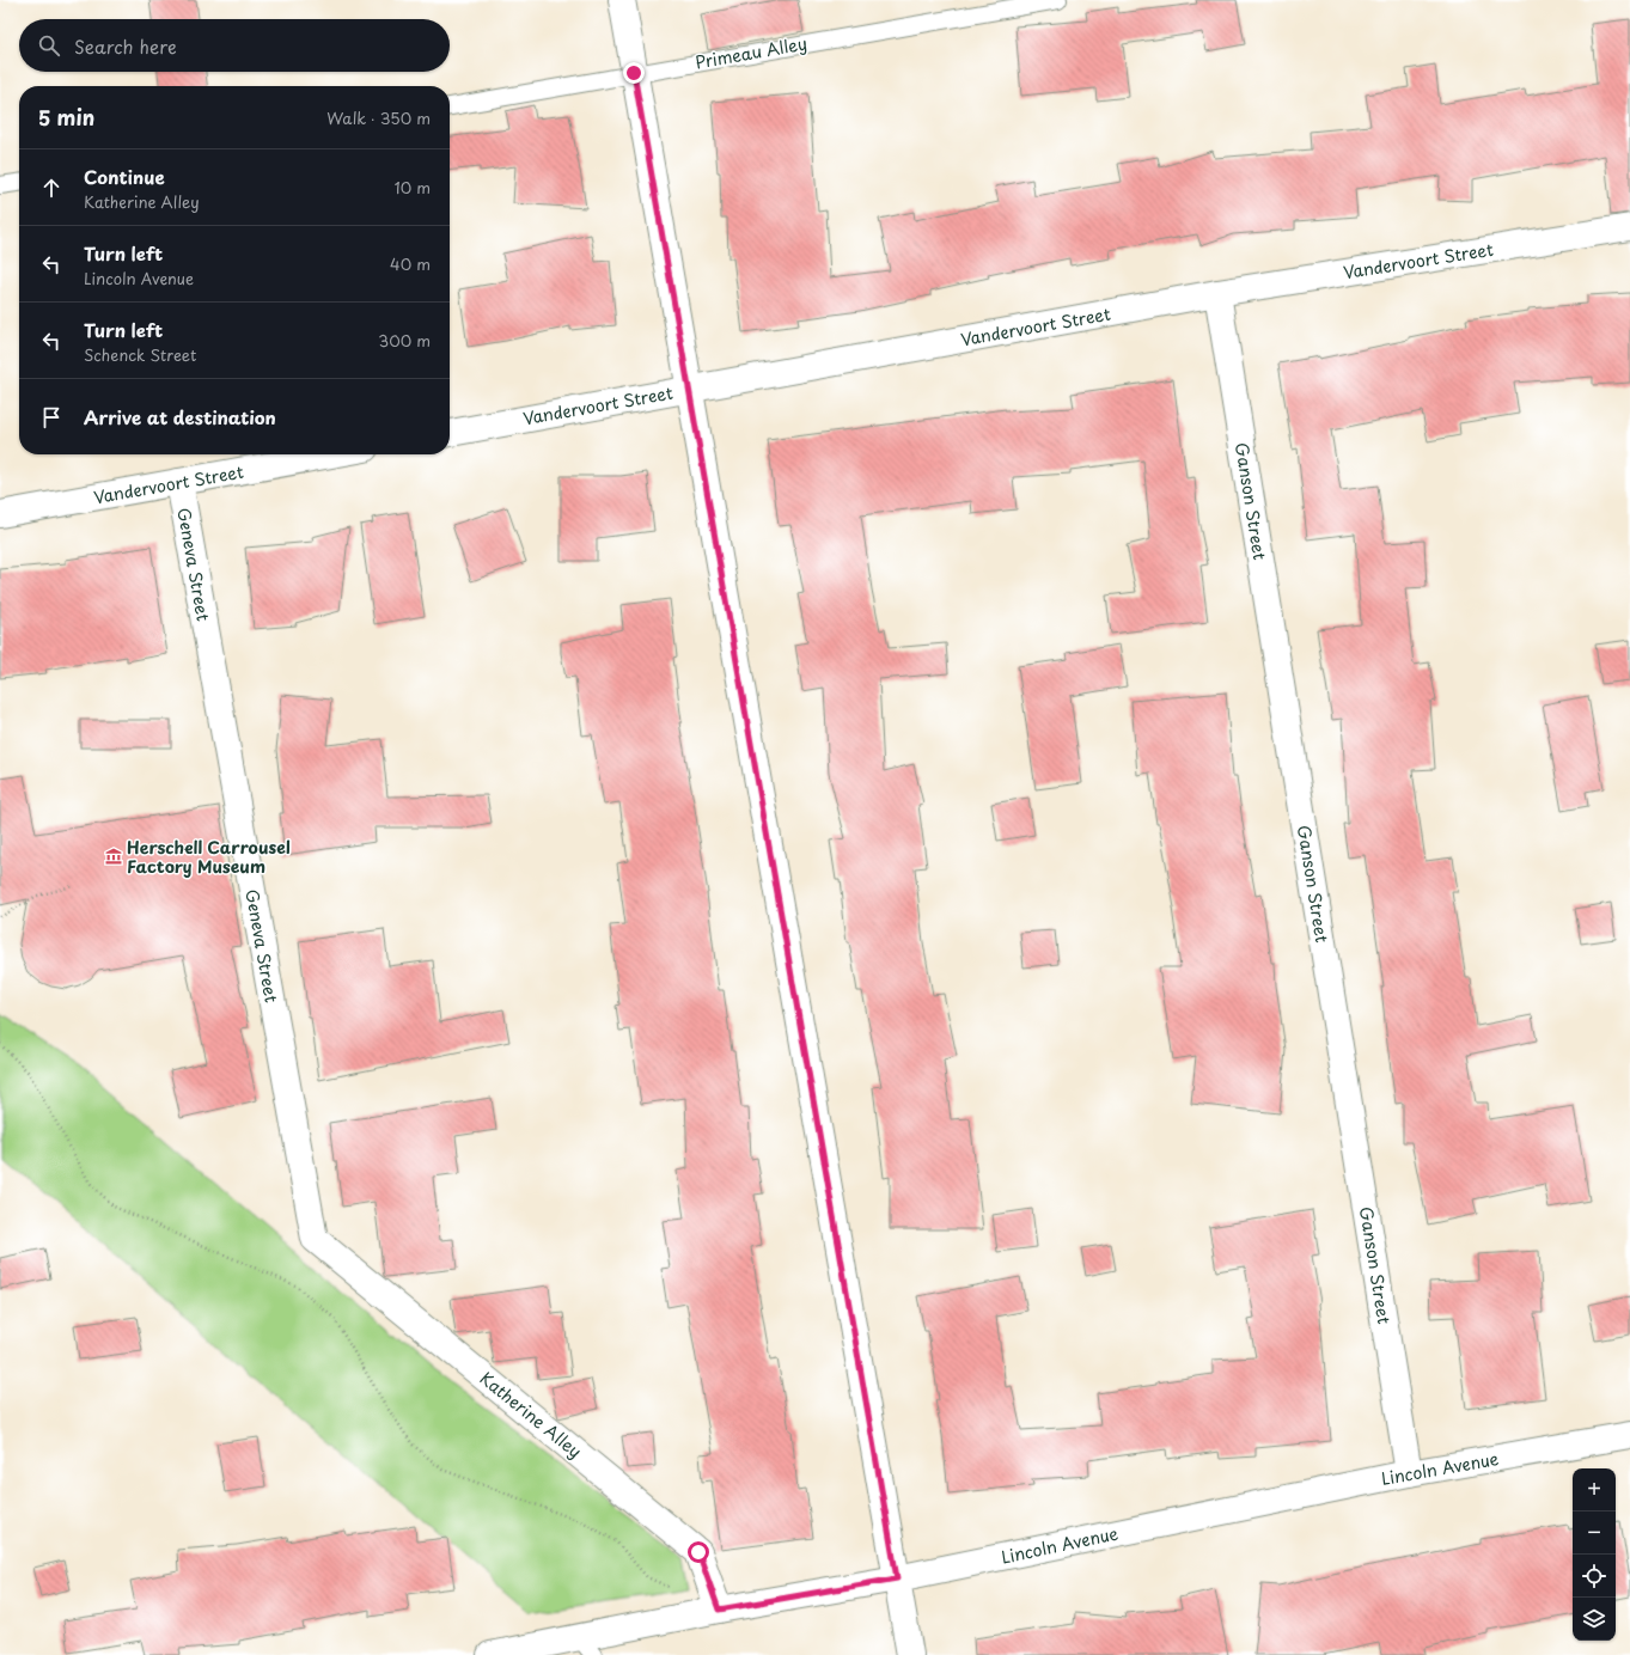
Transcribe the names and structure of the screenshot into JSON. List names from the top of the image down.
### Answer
{
  "streets": {
    "street": [
      "Vandervoort Street",
      "Ganson Street",
      "Geneva Street",
      "Katherine Alley",
      "Lincoln Avenue"
    ],
    "lane": ["Primeau Alley"]
  },
  "crossings": [
    ["Vandervoort Street", "Ganson Street"],
    ["Vandervoort Street", "Geneva Street"],
    ["Ganson Street", "Lincoln Avenue"],
    ["Geneva Street", "Katherine Alley"],
    ["Katherine Alley", "Lincoln Avenue"]
  ],
  "places": {
    "museum": ["Herschell Carrousel Factory Museum"]
  },
  "page": {
    "search": "Search here",
    "heading": ["5 min", "Walk · 350 m"],
    "list": [
      ["Continue", "Katherine Alley", "10 m"],
      ["Turn left", "Lincoln Avenue", "40 m"],
      ["Turn left", "Schenck Street", "300 m"],
      "Arrive at destination"
    ],
    "map_buttons": ["+", "−"]
  }
}
